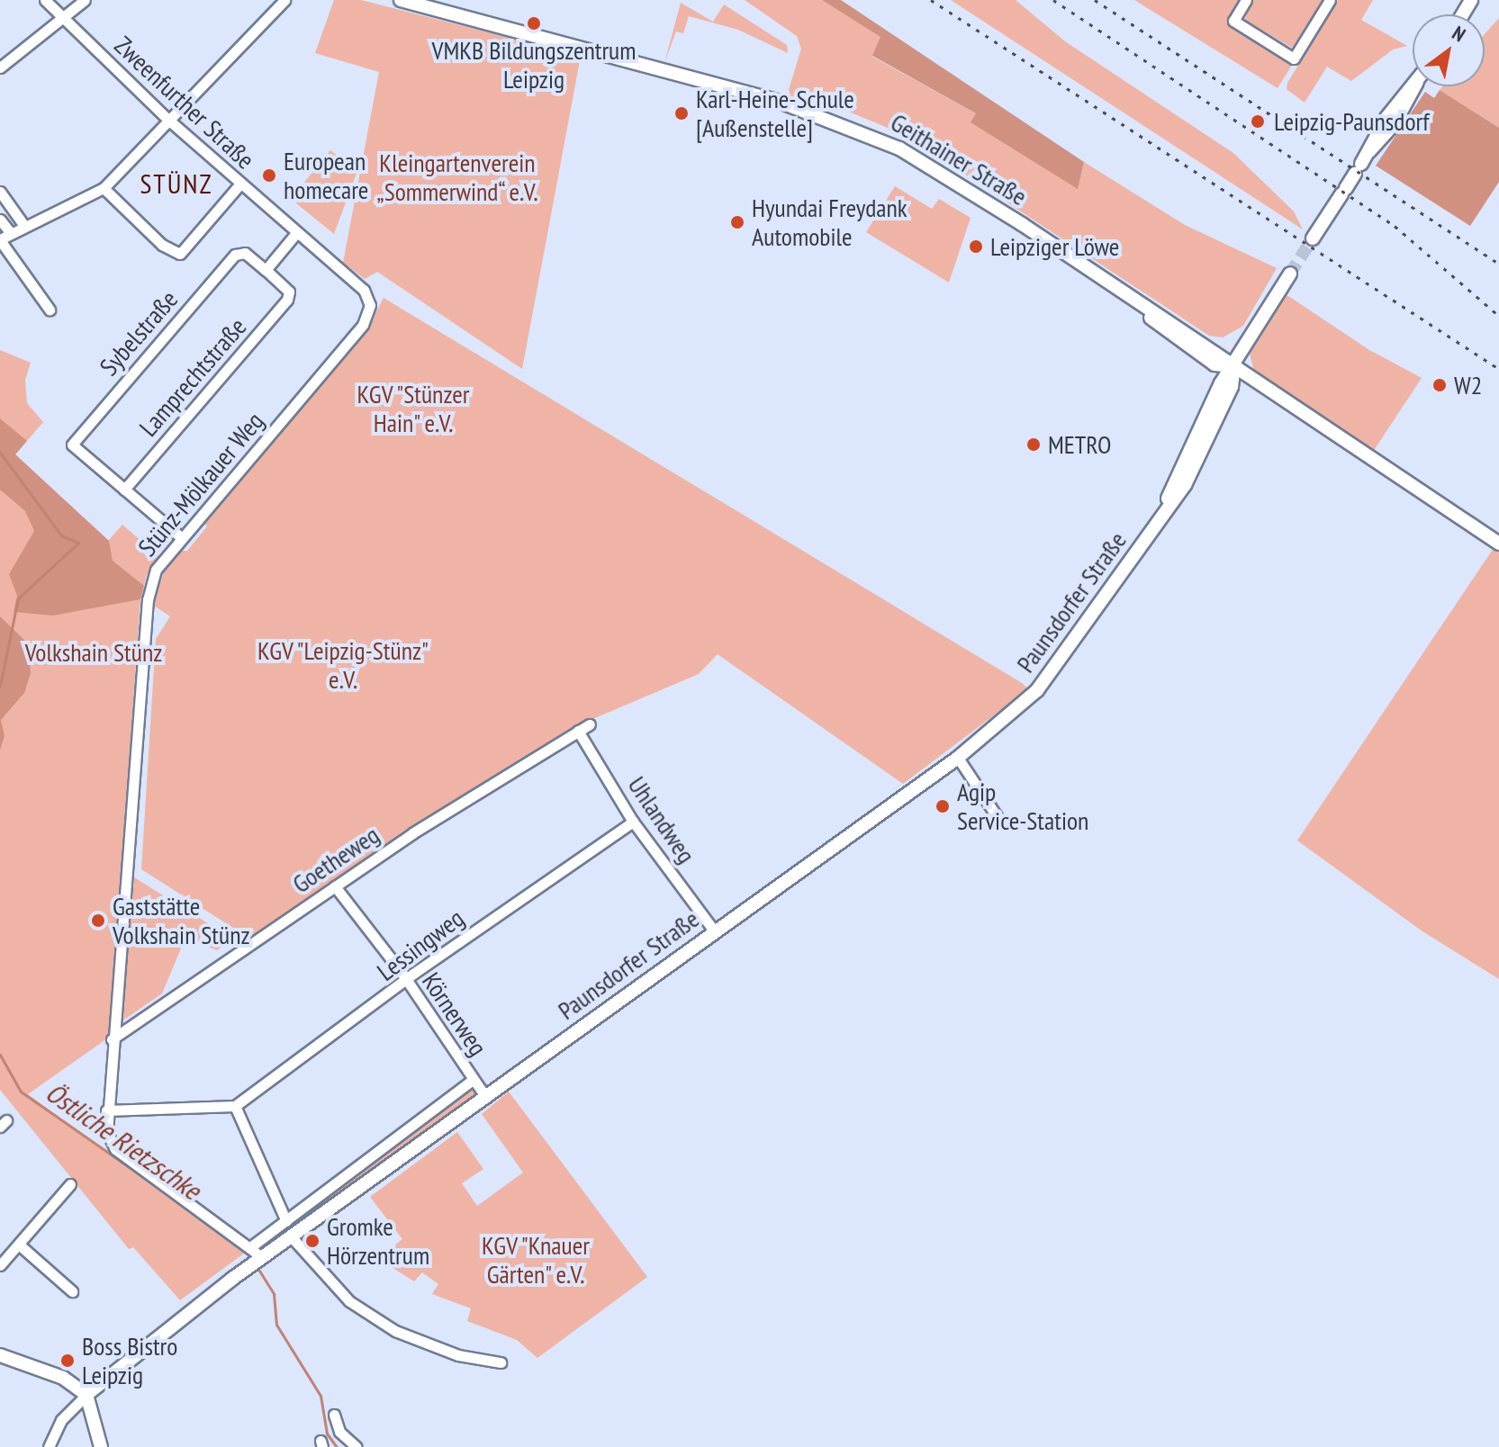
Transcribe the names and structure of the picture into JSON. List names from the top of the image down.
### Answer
{
  "streets": {
    "main road": ["Geithainer Straße", "Paunsdorfer Straße"],
    "street": [
      "Zweenfurther Straße",
      "Sybelstraße",
      "Lamprechtstraße",
      "Stünz-Mölkauer Weg",
      "Uhlandweg",
      "Goetheweg",
      "Lessingweg",
      "Körnerweg"
    ]
  },
  "crossings": [
    ["Zweenfurther Straße", "Stünz-Mölkauer Weg"],
    ["Geithainer Straße", "Paunsdorfer Straße"],
    ["Sybelstraße", "Lamprechtstraße"],
    ["Stünz-Mölkauer Weg", "Paunsdorfer Straße"],
    ["Stünz-Mölkauer Weg", "Goetheweg"],
    ["Paunsdorfer Straße", "Uhlandweg"],
    ["Paunsdorfer Straße", "Körnerweg"],
    ["Uhlandweg", "Goetheweg"],
    ["Uhlandweg", "Lessingweg"],
    ["Goetheweg", "Körnerweg"],
    ["Lessingweg", "Körnerweg"]
  ],
  "districts": ["STÜNZ"],
  "water": ["Östliche Rietzschke"],
  "parks": [
    "Kleingartenverein „Sommerwind“ e.V.",
    "KGV \"Stünzer Hain\" e.V.",
    "KGV \"Leipzig-Stünz\" e.V.",
    "Volkshain Stünz",
    "KGV \"Knauer Gärten\" e.V."
  ],
  "places": [
    "VMKB Bildungszentrum Leipzig",
    "Karl-Heine-Schule [Außenstelle]",
    "Leipzig-Paunsdorf",
    "European homecare",
    "Hyundai Freydank Automobile",
    "Leipziger Löwe",
    "W2",
    "METRO",
    "Agip Service-Station",
    "Gaststätte Volkshain Stünz",
    "Gromke Hörzentrum",
    "Boss Bistro Leipzig"
  ],
  "north": "top right"
}
